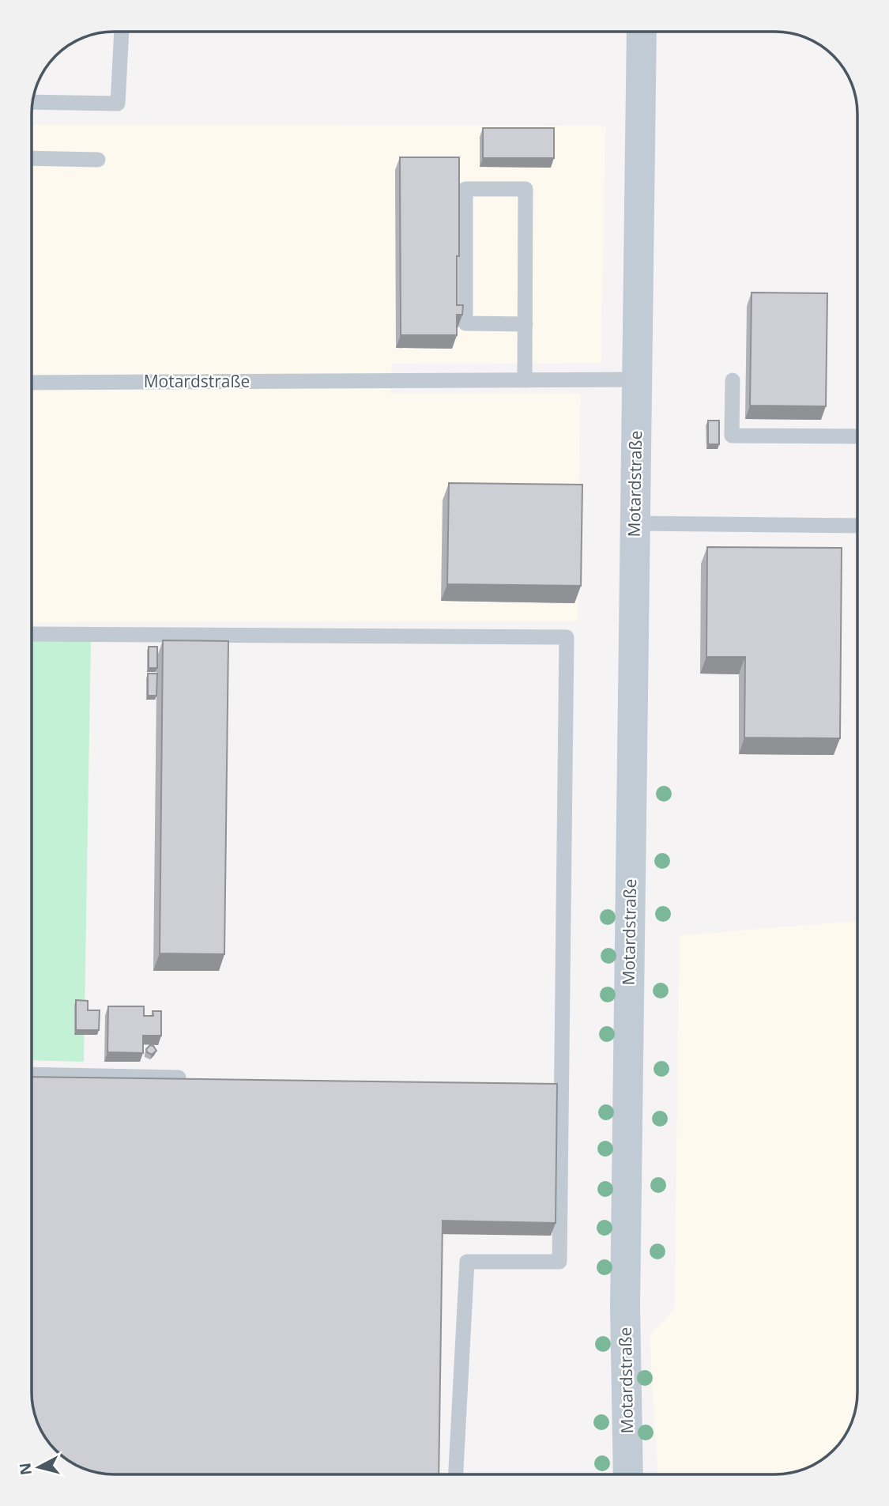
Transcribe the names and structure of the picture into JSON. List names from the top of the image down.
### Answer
{
  "streets": {
    "street": ["Motardstraße"]
  },
  "north": "left"
}
